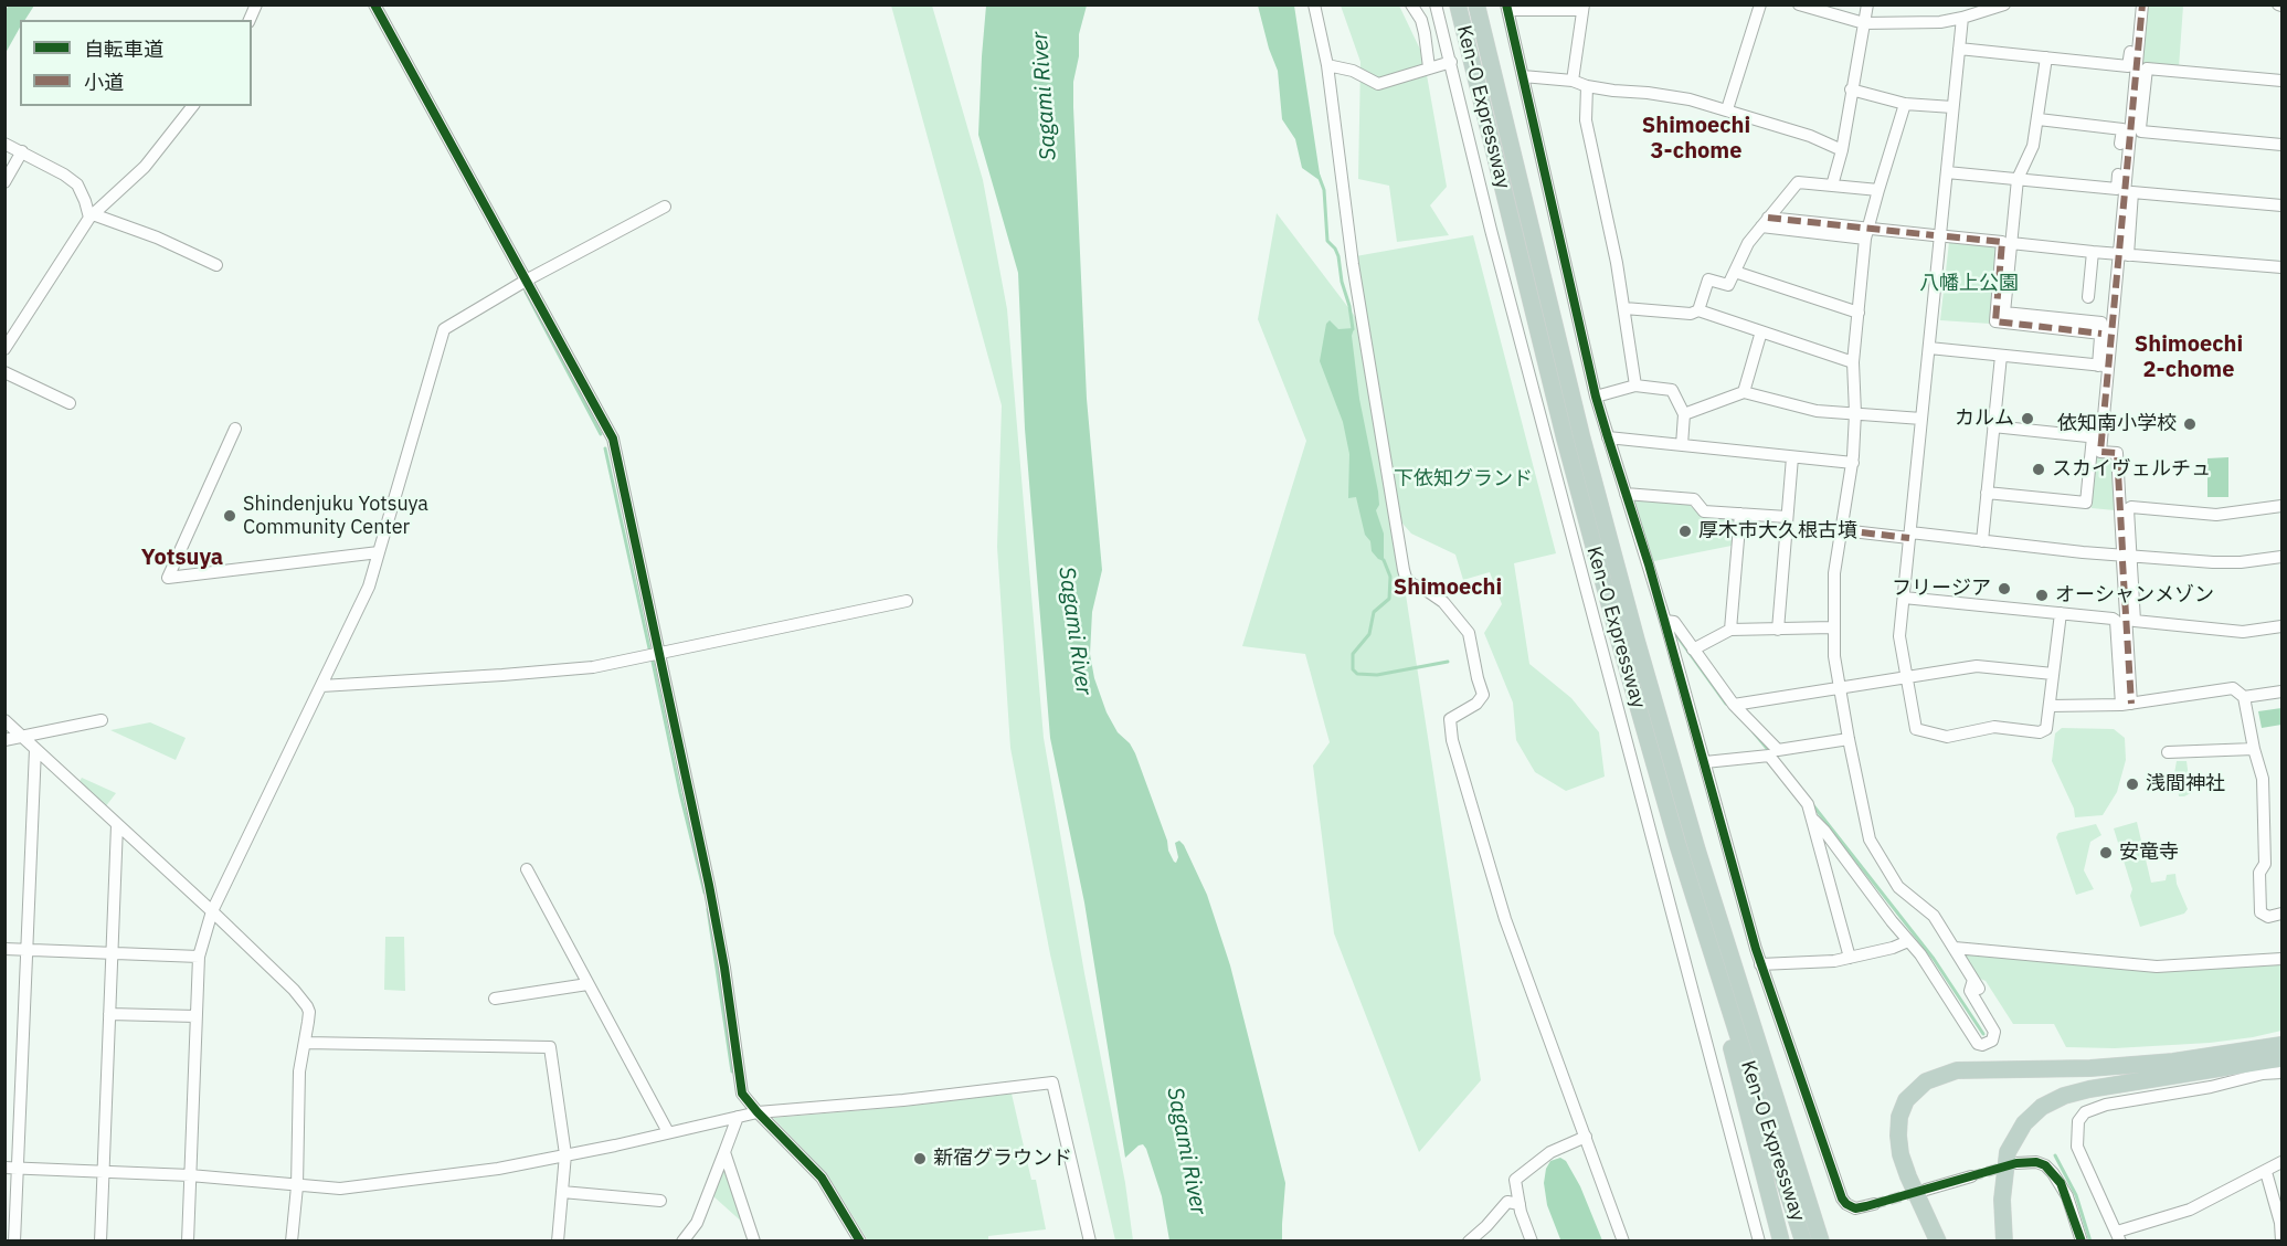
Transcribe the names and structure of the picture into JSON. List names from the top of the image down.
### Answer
{
  "streets": {
    "highway": ["Ken-O Expressway"]
  },
  "districts": [
    "Shimoechi 3-chome",
    "Shimoechi 2-chome",
    "Yotsuya",
    "Shimoechi"
  ],
  "water": ["Sagami River"],
  "parks": ["八幡上公園", "下依知グランド"],
  "places": [
    "カルム",
    "依知南小学校",
    "スカイヴェルチュ",
    "Shindenjuku Yotsuya Community Center",
    "厚木市大久根古墳",
    "フリージア",
    "オーシャンメゾン",
    "浅間神社",
    "安竜寺",
    "新宿グラウンド"
  ],
  "legend": ["自転車道", "小道"]
}
